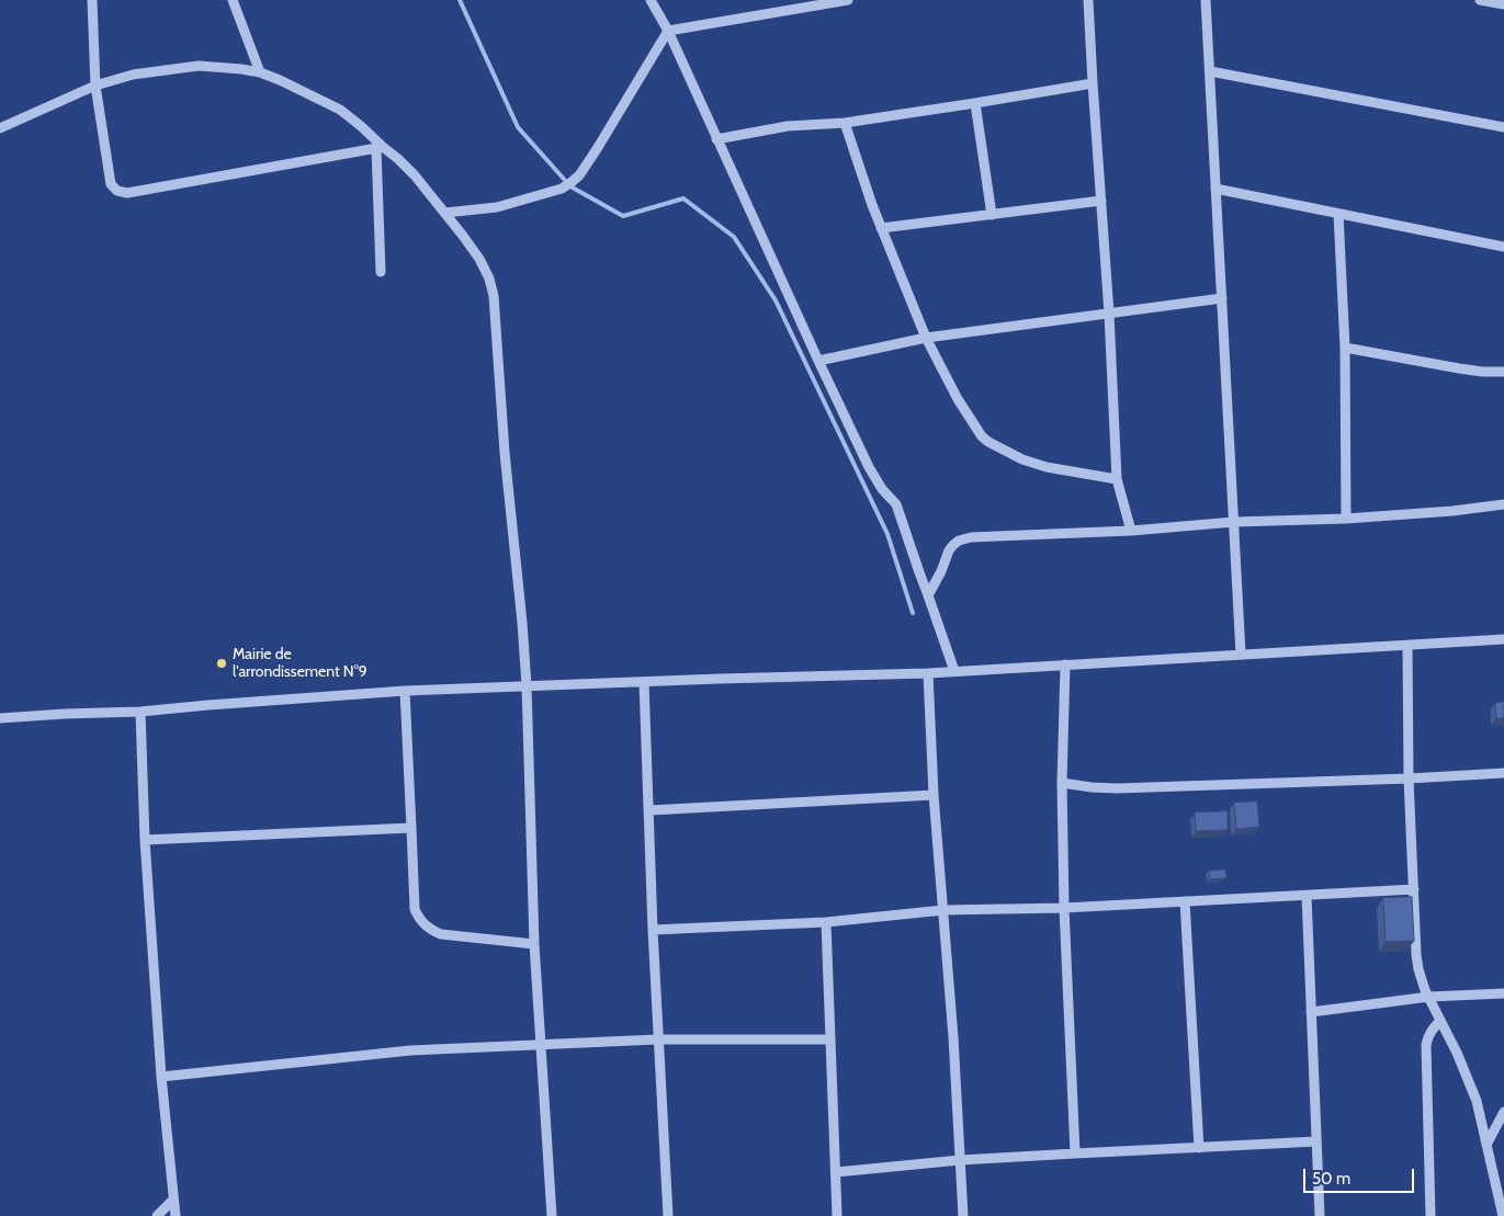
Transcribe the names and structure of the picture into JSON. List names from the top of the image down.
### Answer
{
  "places": ["Mairie de l'arrondissement N°9"],
  "scale_bar": "50 m"
}
